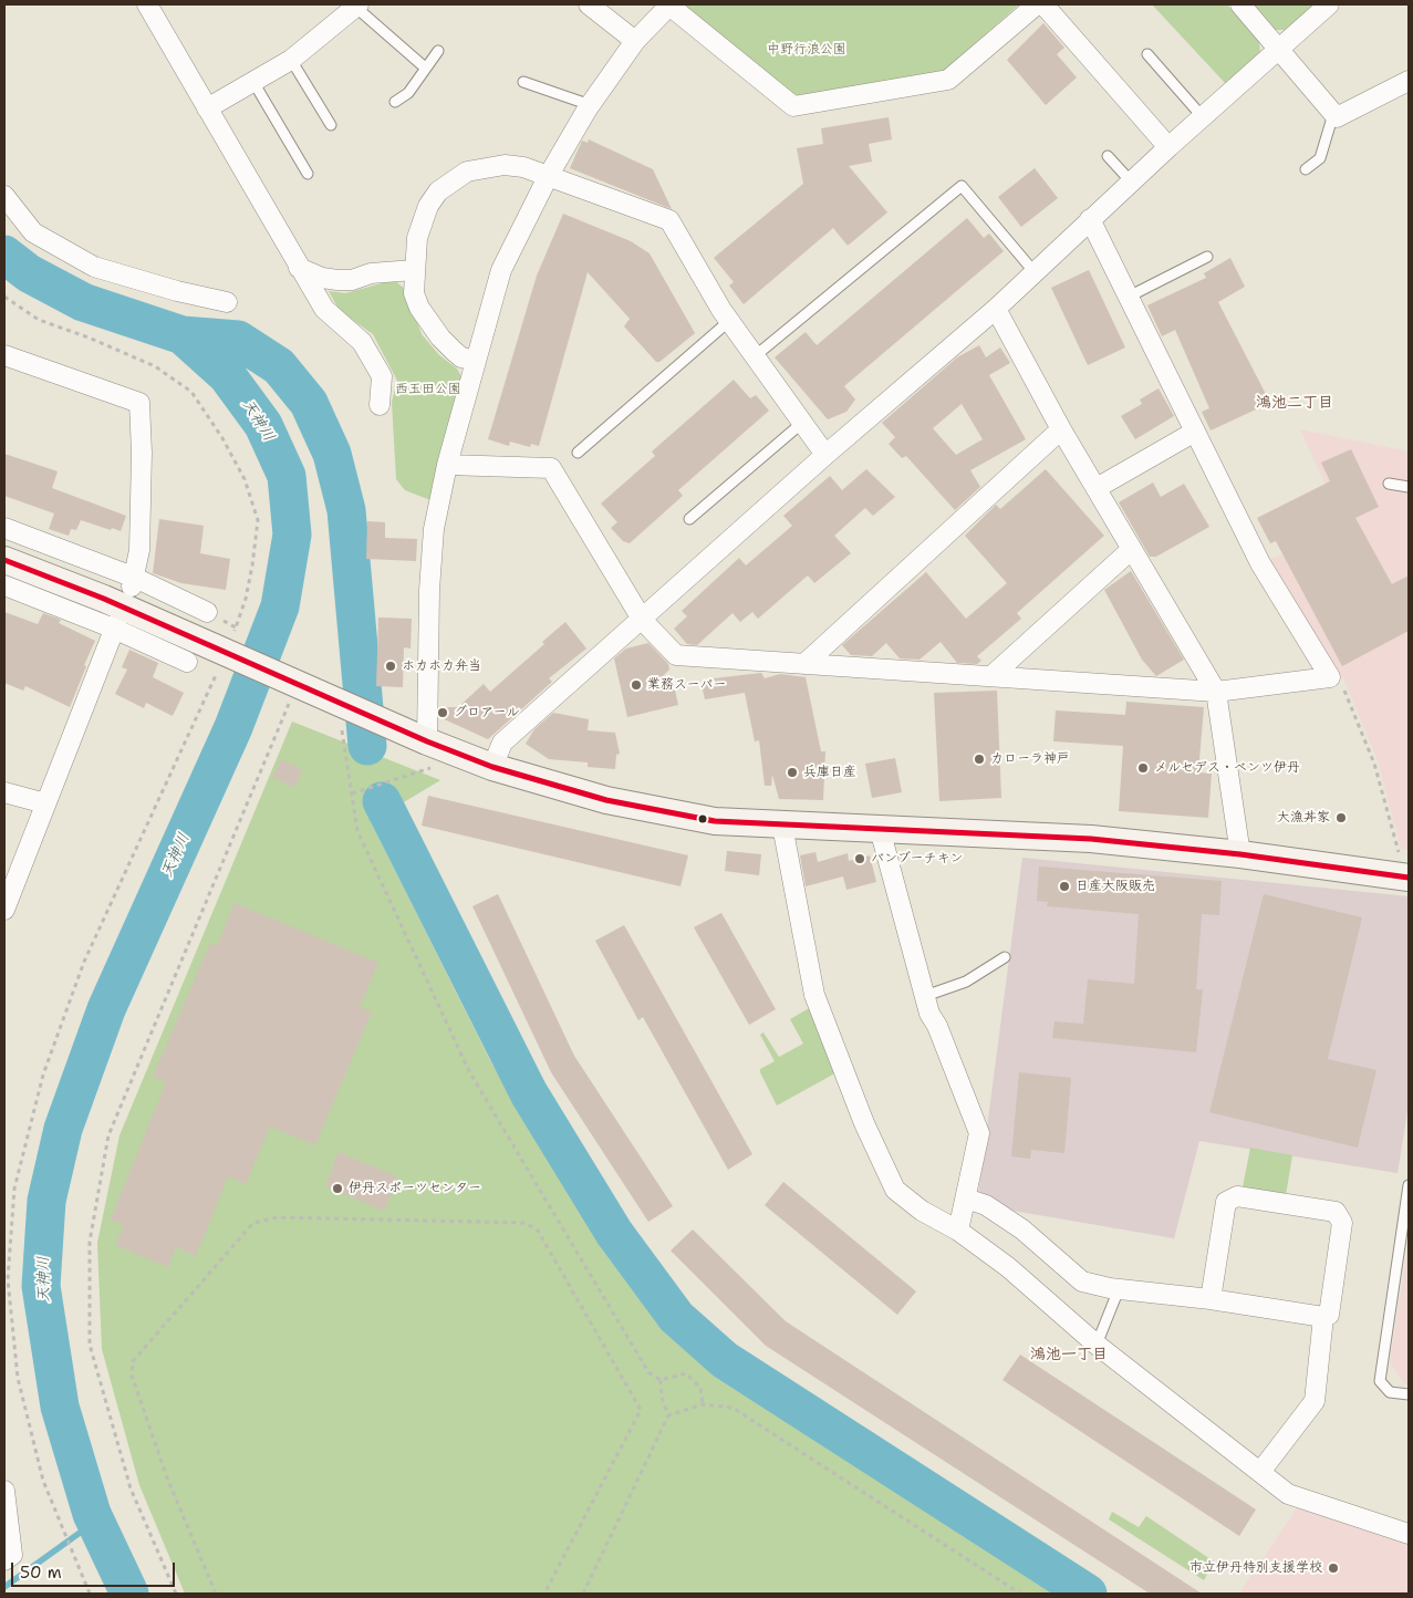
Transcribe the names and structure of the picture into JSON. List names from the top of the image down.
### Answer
{
  "districts": ["鴻池二丁目", "鴻池一丁目"],
  "water": ["天神川"],
  "parks": ["中野行浪公園", "西玉田公園"],
  "places": [
    "ホカホカ弁当",
    "業務スーパー",
    "グロアール",
    "カローラ神戸",
    "メルセデス・ベンツ伊丹",
    "兵庫日産",
    "大漁丼家",
    "バンブーチキン",
    "日産大阪販売",
    "伊丹スポーツセンター",
    "市立伊丹特別支援学校"
  ],
  "scale_bar": "50 m"
}
